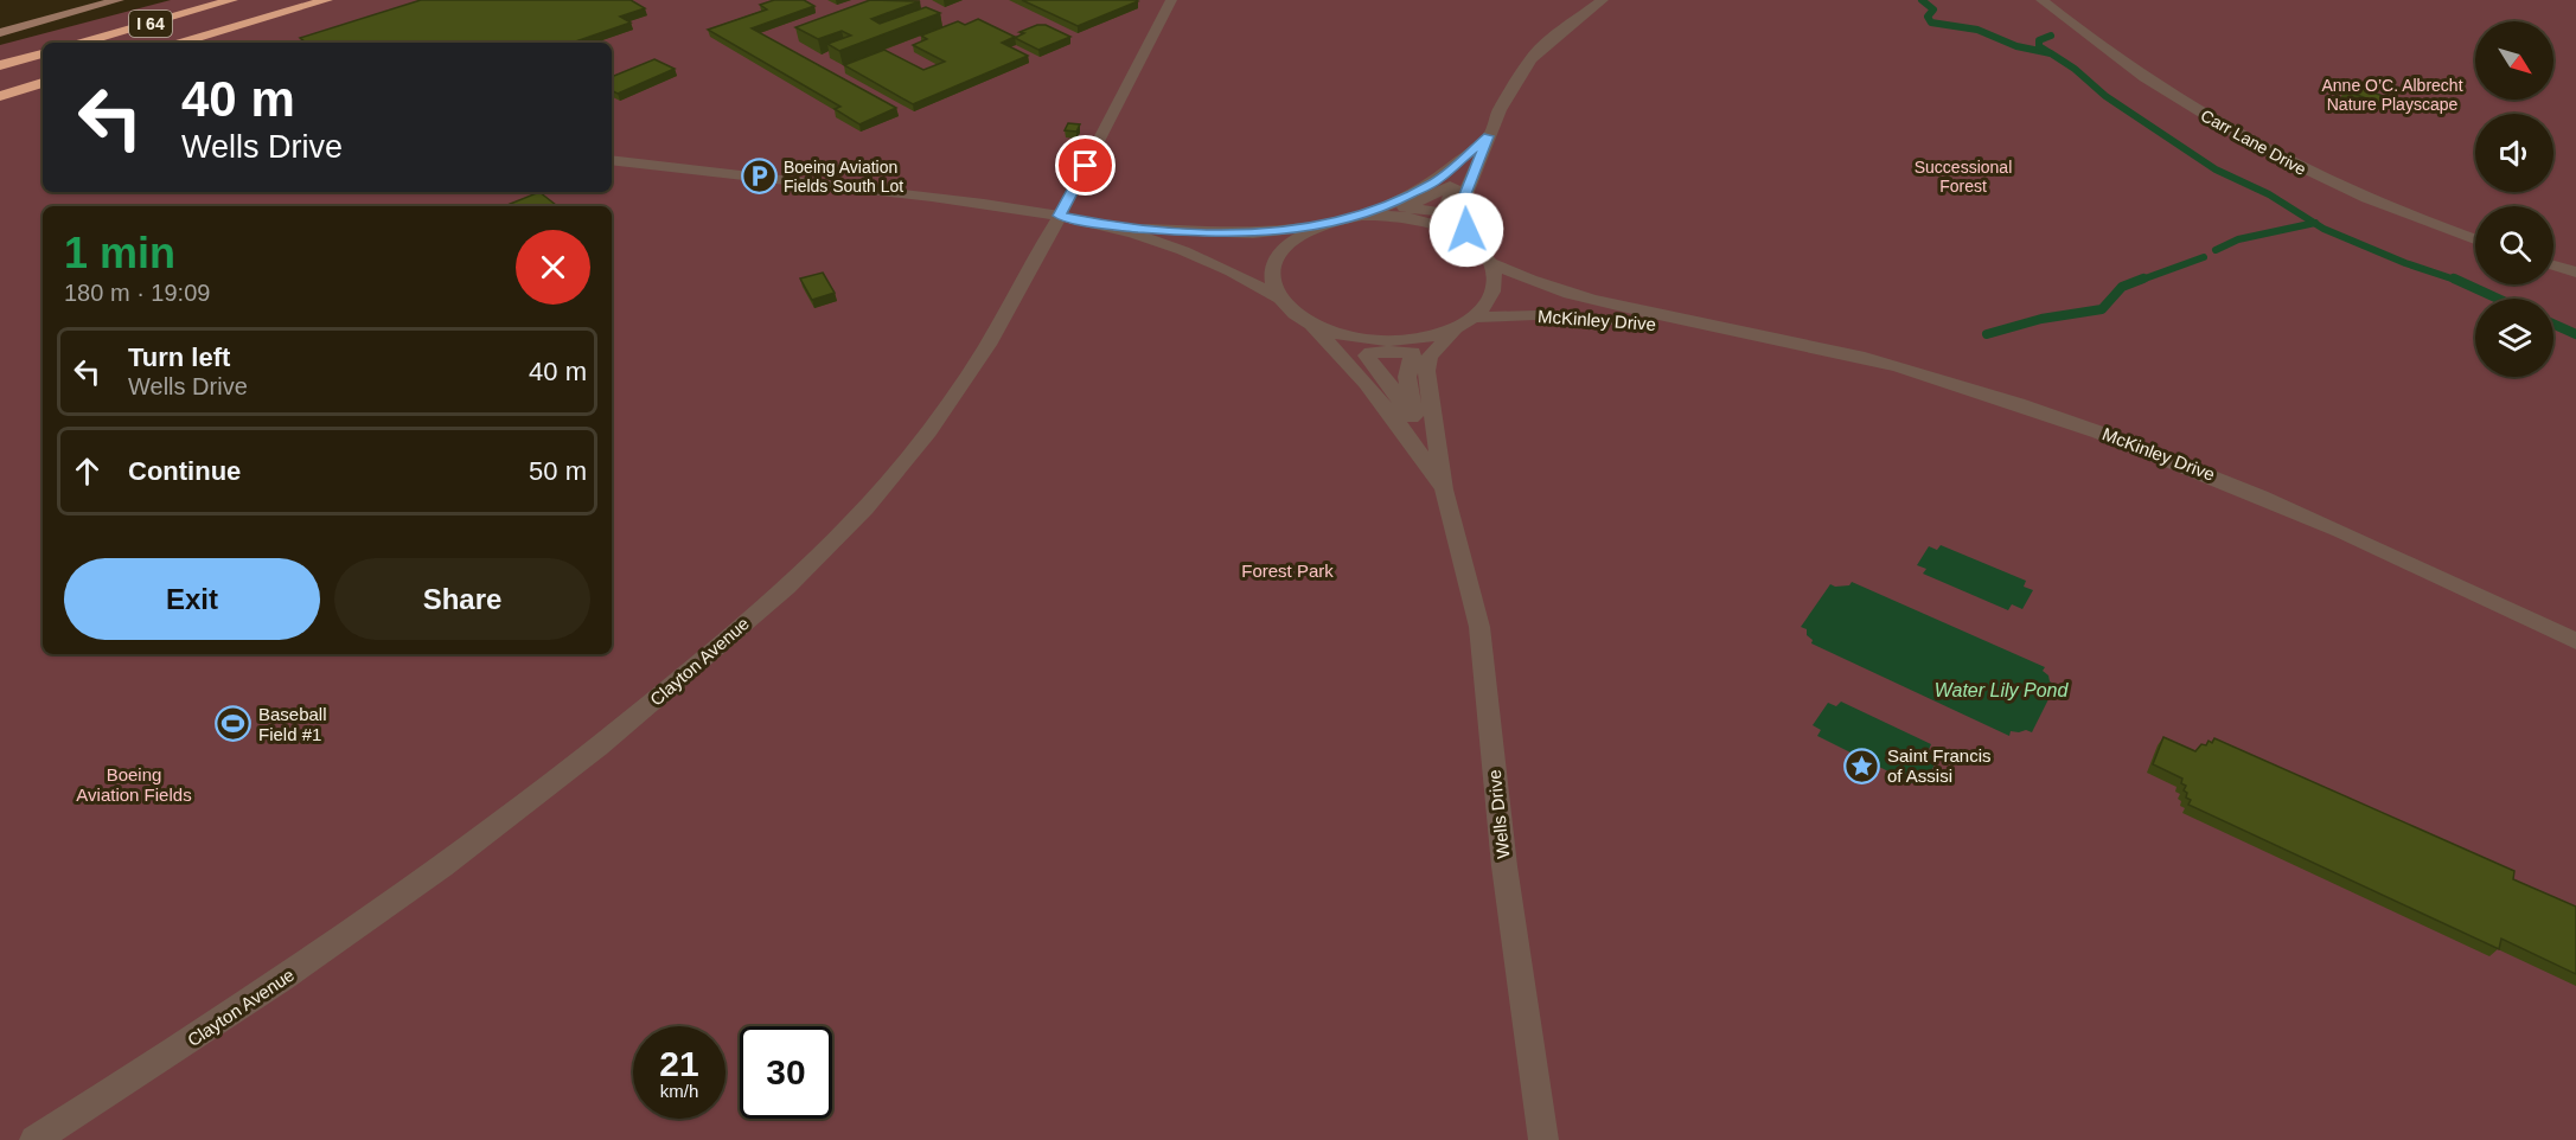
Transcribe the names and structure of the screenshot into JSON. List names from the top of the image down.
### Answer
{
  "streets": {
    "highway": ["I 64"],
    "street": [
      "Carr Lane Drive",
      "McKinley Drive",
      "Clayton Avenue",
      "Wells Drive"
    ]
  },
  "crossings": [
    ["McKinley Drive", "Wells Drive"]
  ],
  "water": ["Water Lily Pond"],
  "parks": [
    "Anne O’C. Albrecht Nature Playscape",
    "Successional Forest",
    "Forest Park",
    "Boeing Aviation Fields"
  ],
  "places": {
    "parking": ["Boeing Aviation Fields South Lot"],
    "sports": ["Baseball Field #1"],
    "place": ["Saint Francis of Assisi"]
  },
  "north": "bottom right",
  "page": {
    "turn": ["40 m", "Wells Drive"],
    "heading": ["1 min", "180 m · 19:09"],
    "list": [
      {
        "name": "Turn left",
        "note": "Wells Drive",
        "value": "40 m"
      },
      {
        "name": "Continue",
        "value": "50 m"
      }
    ],
    "buttons": ["Exit", "Share"],
    "speed": "21 km/h",
    "limit": "30"
  }
}
